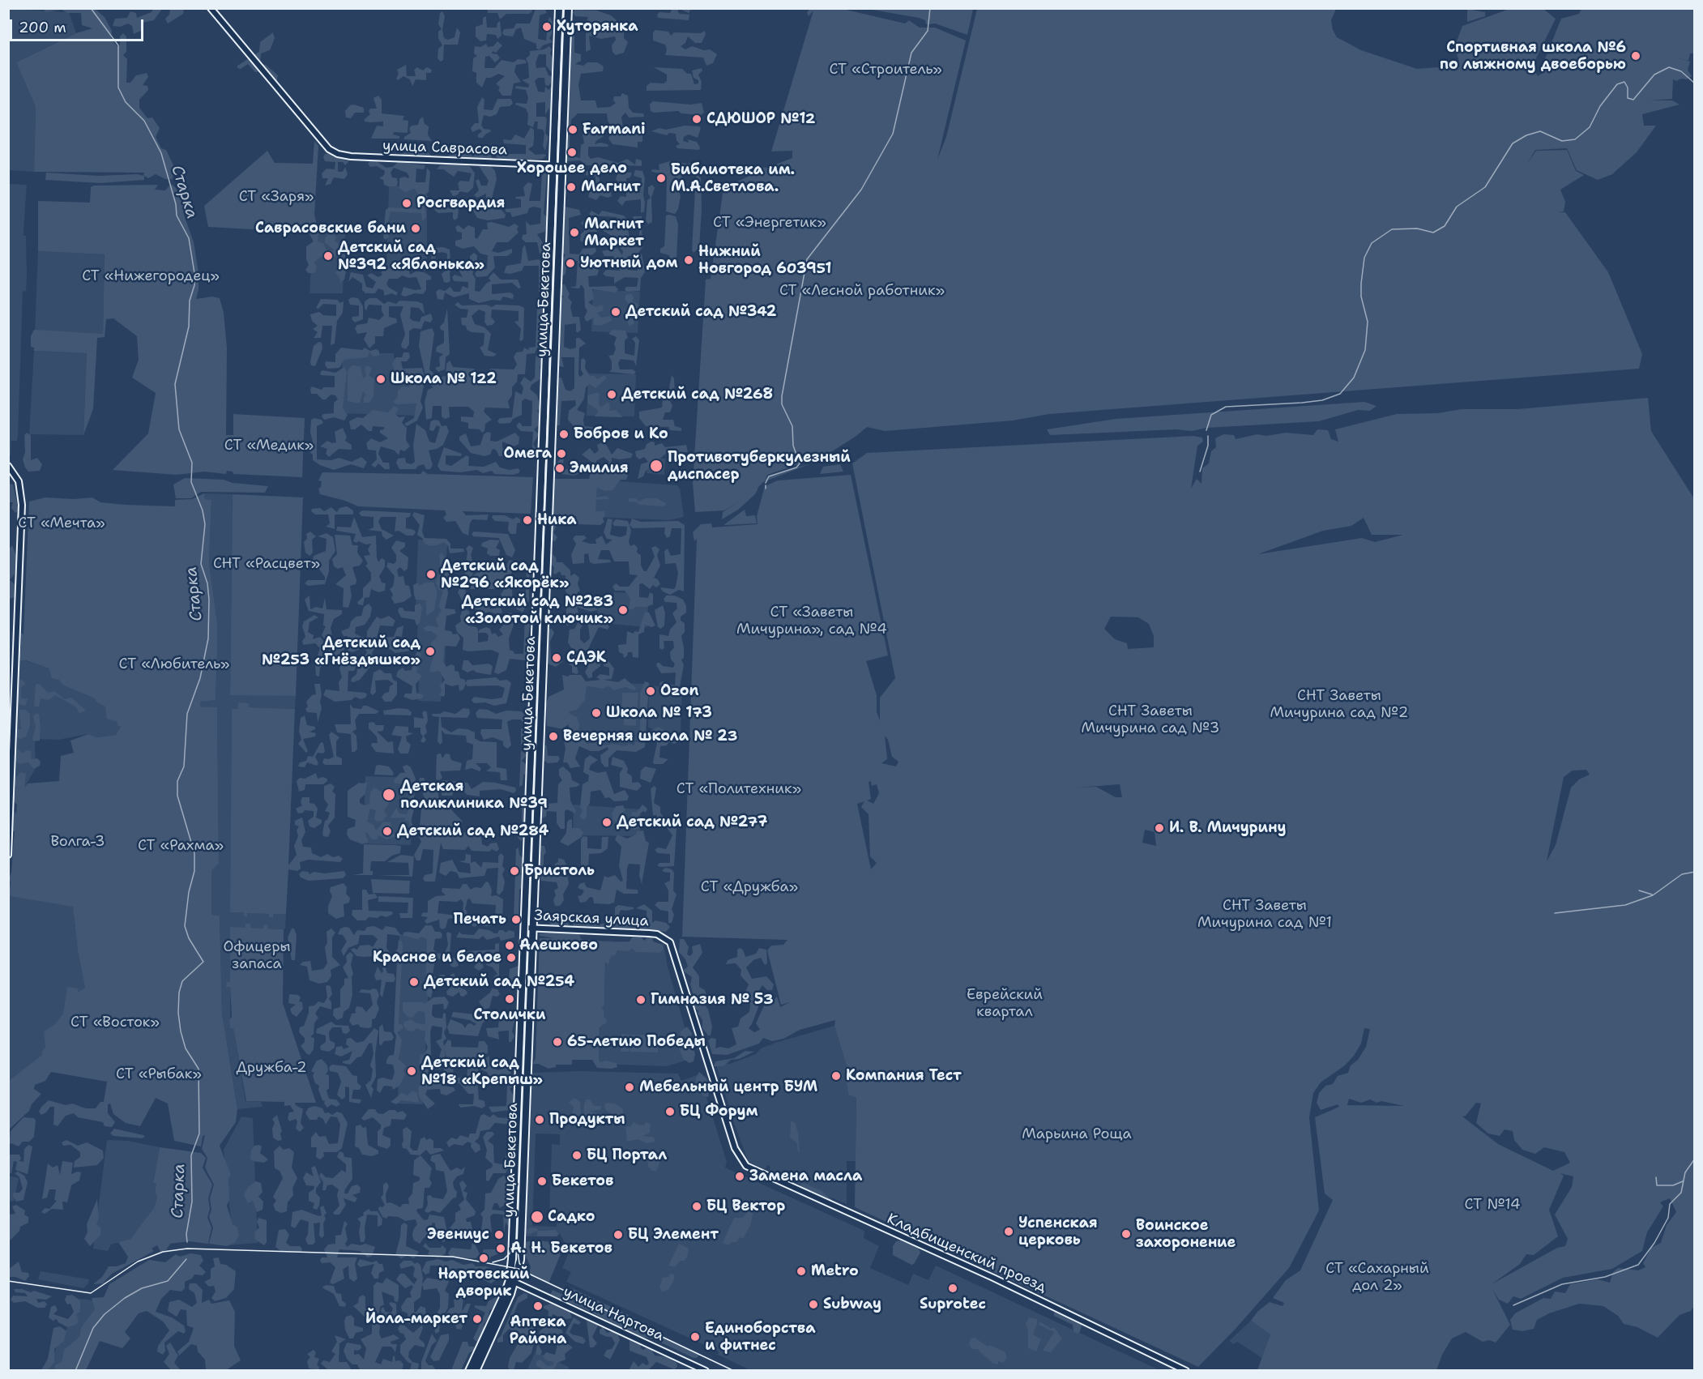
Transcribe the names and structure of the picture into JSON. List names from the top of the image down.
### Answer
{
  "streets": {
    "main road": ["улица Бекетова"],
    "street": [
      "улица Саврасова",
      "Заярская улица",
      "Кладбищенский проезд",
      "улица Нартова"
    ]
  },
  "crossings": [
    ["улица Саврасова", "улица Бекетова"],
    ["улица Бекетова", "Заярская улица"],
    ["улица Бекетова", "улица Нартова"],
    ["Заярская улица", "Кладбищенский проезд"]
  ],
  "water": ["Старка"],
  "parks": [
    "СТ «Строитель»",
    "СТ «Заря»",
    "СТ «Энергетик»",
    "СТ «Нижегородец»",
    "СТ «Лесной работник»",
    "СТ «Медик»",
    "СТ «Мечта»",
    "СНТ «Расцвет»",
    "СТ «Заветы Мичурина», сад №4",
    "СТ «Любитель»",
    "СНТ Заветы Мичурина сад №2",
    "СНТ Заветы Мичурина сад №3",
    "СТ «Политехник»",
    "Волга-3",
    "СТ «Рахма»",
    "СТ «Дружба»",
    "СНТ Заветы Мичурина сад №1",
    "Офицеры запаса",
    "Еврейский квартал",
    "СТ «Восток»",
    "Дружба-2",
    "СТ «Рыбак»",
    "Марьина Роща",
    "СТ №14",
    "СТ «Сахарный дол 2»"
  ],
  "places": [
    "Хуторянка",
    "Спортивная школа №6 по лыжному двоеборью",
    "СДЮШОР №12",
    "Farmani",
    "Хорошее дело",
    "Библиотека им. М.А.Светлова.",
    "Магнит",
    "Росгвардия",
    "Саврасовские бани",
    "Магнит Маркет",
    "Детский сад №392 «Яблонька»",
    "Нижний Новгород 603951",
    "Уютный дом",
    "Детский сад №342",
    "Школа № 122",
    "Детский сад №268",
    "Бобров и Ко",
    "Омега",
    "Противотуберкулезный диспасер",
    "Эмилия",
    "Ника",
    "Детский сад №296 «Якорёк»",
    "Детский сад №283 «Золотой ключик»",
    "Детский сад №253 «Гнёздышко»",
    "СДЭК",
    "Ozon",
    "Школа № 173",
    "Вечерняя школа № 23",
    "Детская поликлиника №39",
    "Детский сад №277",
    "И. В. Мичурину",
    "Детский сад №284",
    "Бристоль",
    "Печать",
    "Алешково",
    "Красное и белое",
    "Детский сад №254",
    "Столички",
    "Гимназия № 53",
    "65-летию Победы",
    "Детский сад №18 «Крепыш»",
    "Компания Тест",
    "Мебельный центр БУМ",
    "БЦ Форум",
    "Продукты",
    "БЦ Портал",
    "Замена масла",
    "Бекетов",
    "БЦ Вектор",
    "Садко",
    "Успенская церковь",
    "Воинское захоронение",
    "Эвениус",
    "БЦ Элемент",
    "А. Н. Бекетов",
    "Нартовский дворик",
    "Metro",
    "Suprotec",
    "Subway",
    "Аптека Района",
    "Йола-маркет",
    "Единоборства и фитнес"
  ],
  "scale_bar": "200 m"
}
